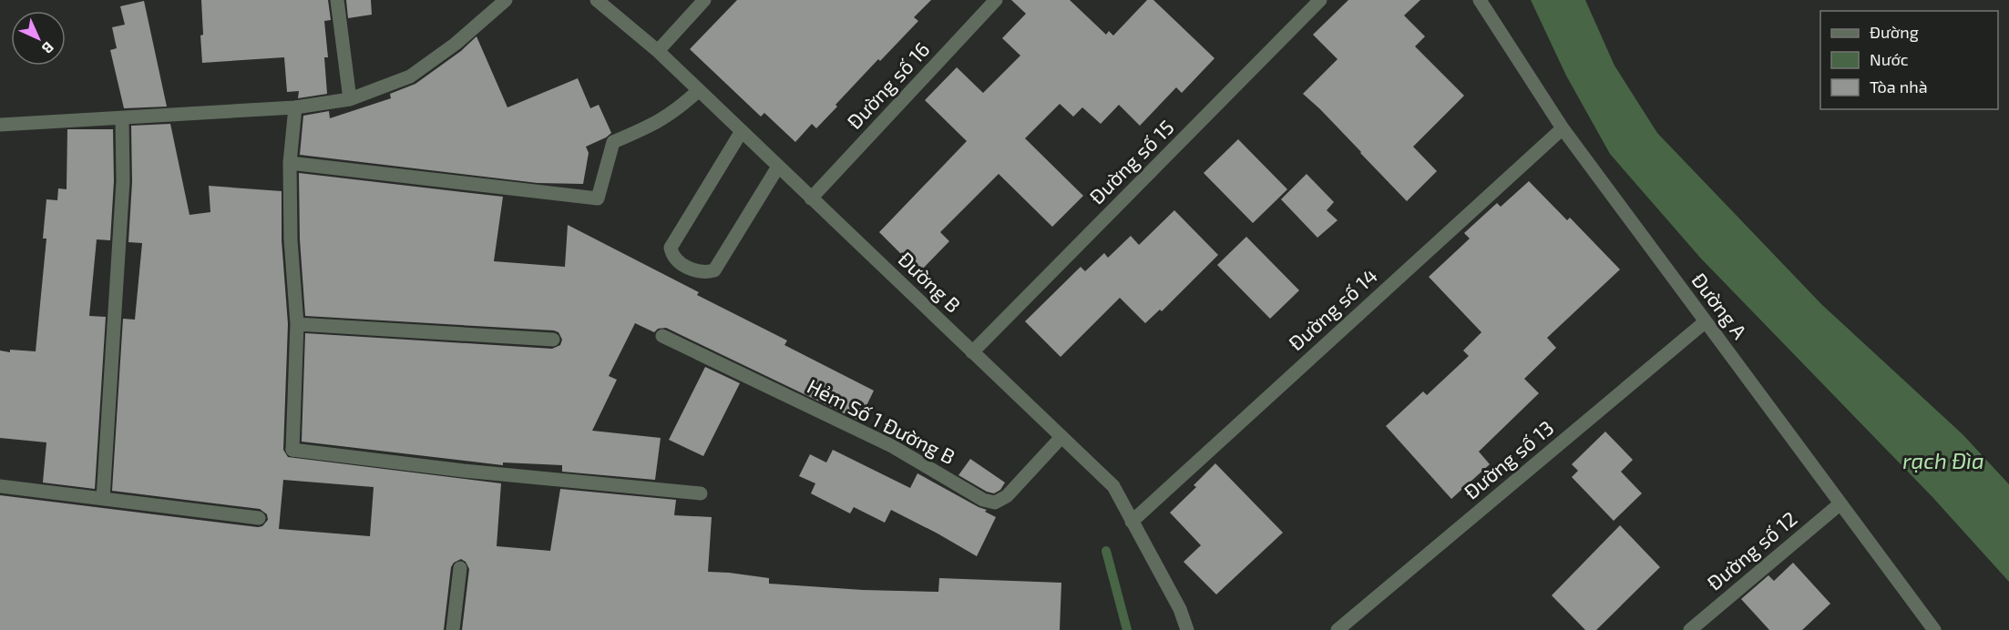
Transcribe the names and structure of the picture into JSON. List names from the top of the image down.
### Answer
{
  "streets": {
    "street": [
      "Đường số 16",
      "Đường số 15",
      "Đường B",
      "Đường A",
      "Đường số 14",
      "Hẻm Số 1 Đường B",
      "Đường số 13",
      "Đường số 12"
    ]
  },
  "crossings": [
    ["Đường số 16", "Đường B"],
    ["Đường số 15", "Đường B"],
    ["Đường B", "Đường số 14"],
    ["Đường B", "Hẻm Số 1 Đường B"],
    ["Đường A", "Đường số 14"],
    ["Đường A", "Đường số 13"],
    ["Đường A", "Đường số 12"]
  ],
  "water": ["rạch Đìa"],
  "legend": ["Đường", "Nước", "Tòa nhà"],
  "north": "bottom right"
}
